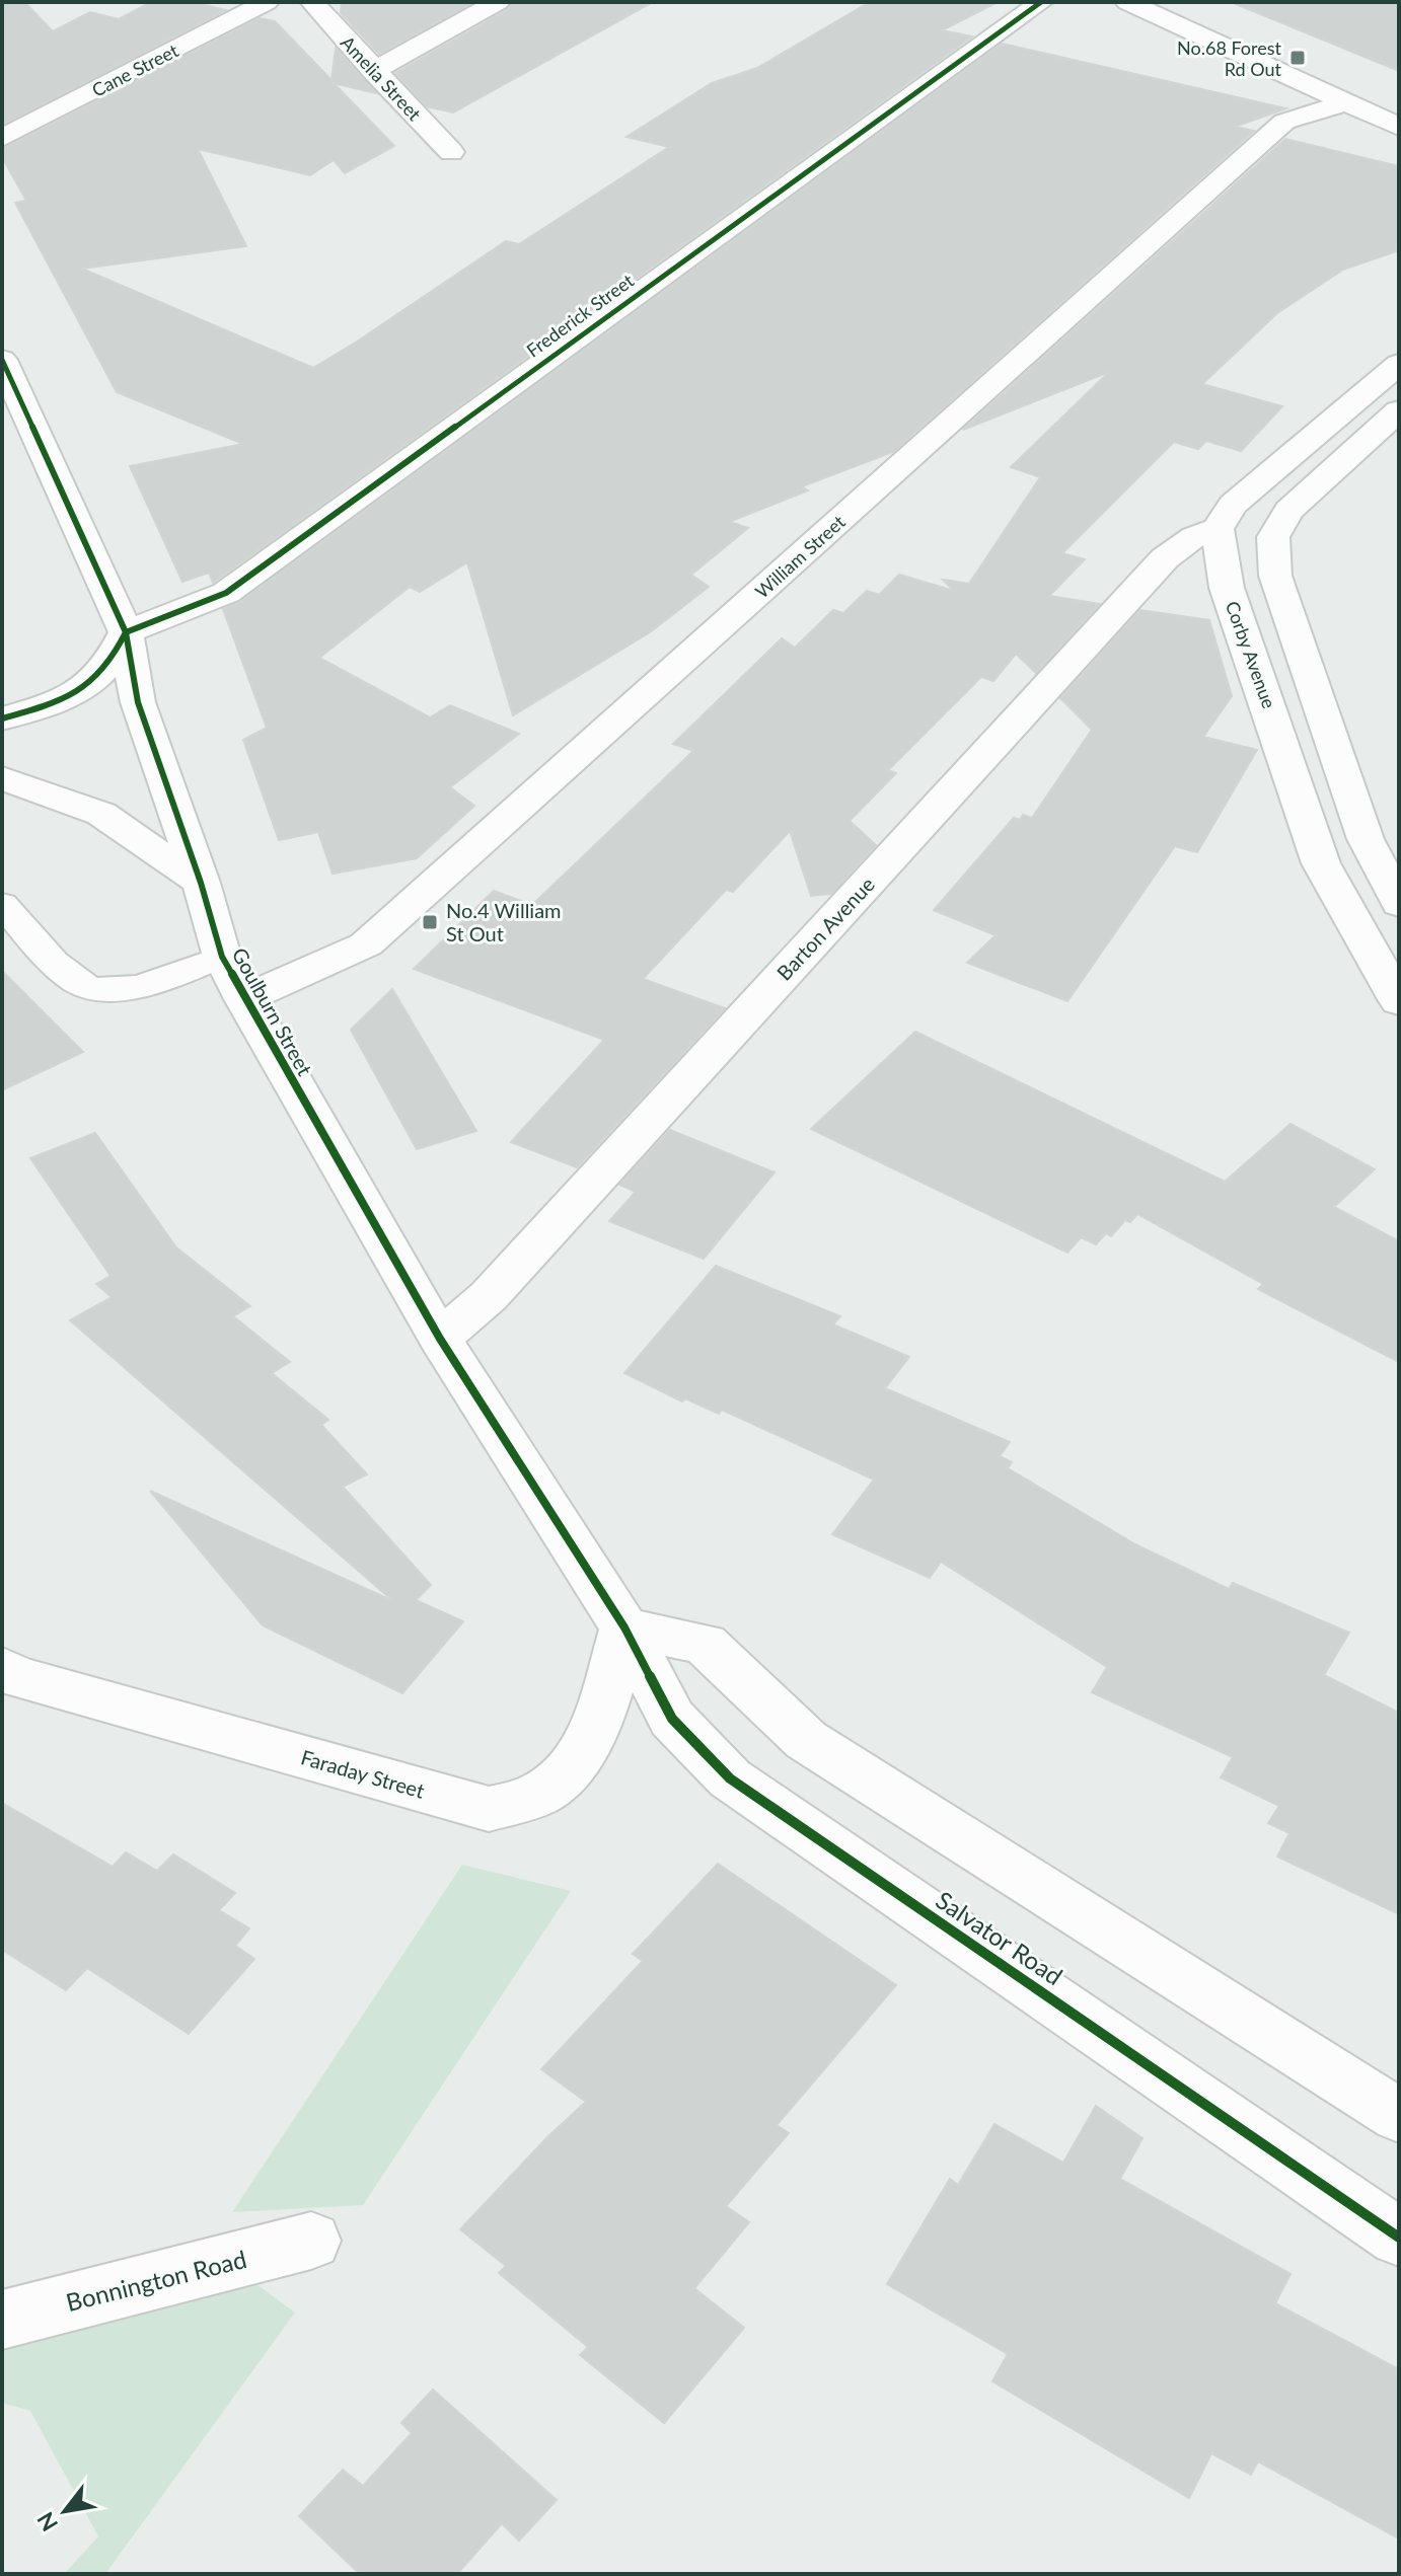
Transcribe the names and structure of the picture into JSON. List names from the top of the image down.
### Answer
{
  "streets": {
    "street": [
      "Cane Street",
      "Amelia Street",
      "Frederick Street",
      "William Street",
      "Corby Avenue",
      "Barton Avenue",
      "Goulburn Street",
      "Faraday Street",
      "Salvator Road",
      "Bonnington Road"
    ]
  },
  "crossings": [
    ["Frederick Street", "Goulburn Street"],
    ["William Street", "Goulburn Street"],
    ["Corby Avenue", "Barton Avenue"],
    ["Barton Avenue", "Goulburn Street"],
    ["Goulburn Street", "Faraday Street"],
    ["Goulburn Street", "Salvator Road"],
    ["Faraday Street", "Salvator Road"]
  ],
  "places": {
    "transit": ["No.68 Forest Rd Out", "No.4 William St Out"]
  },
  "north": "bottom left"
}
